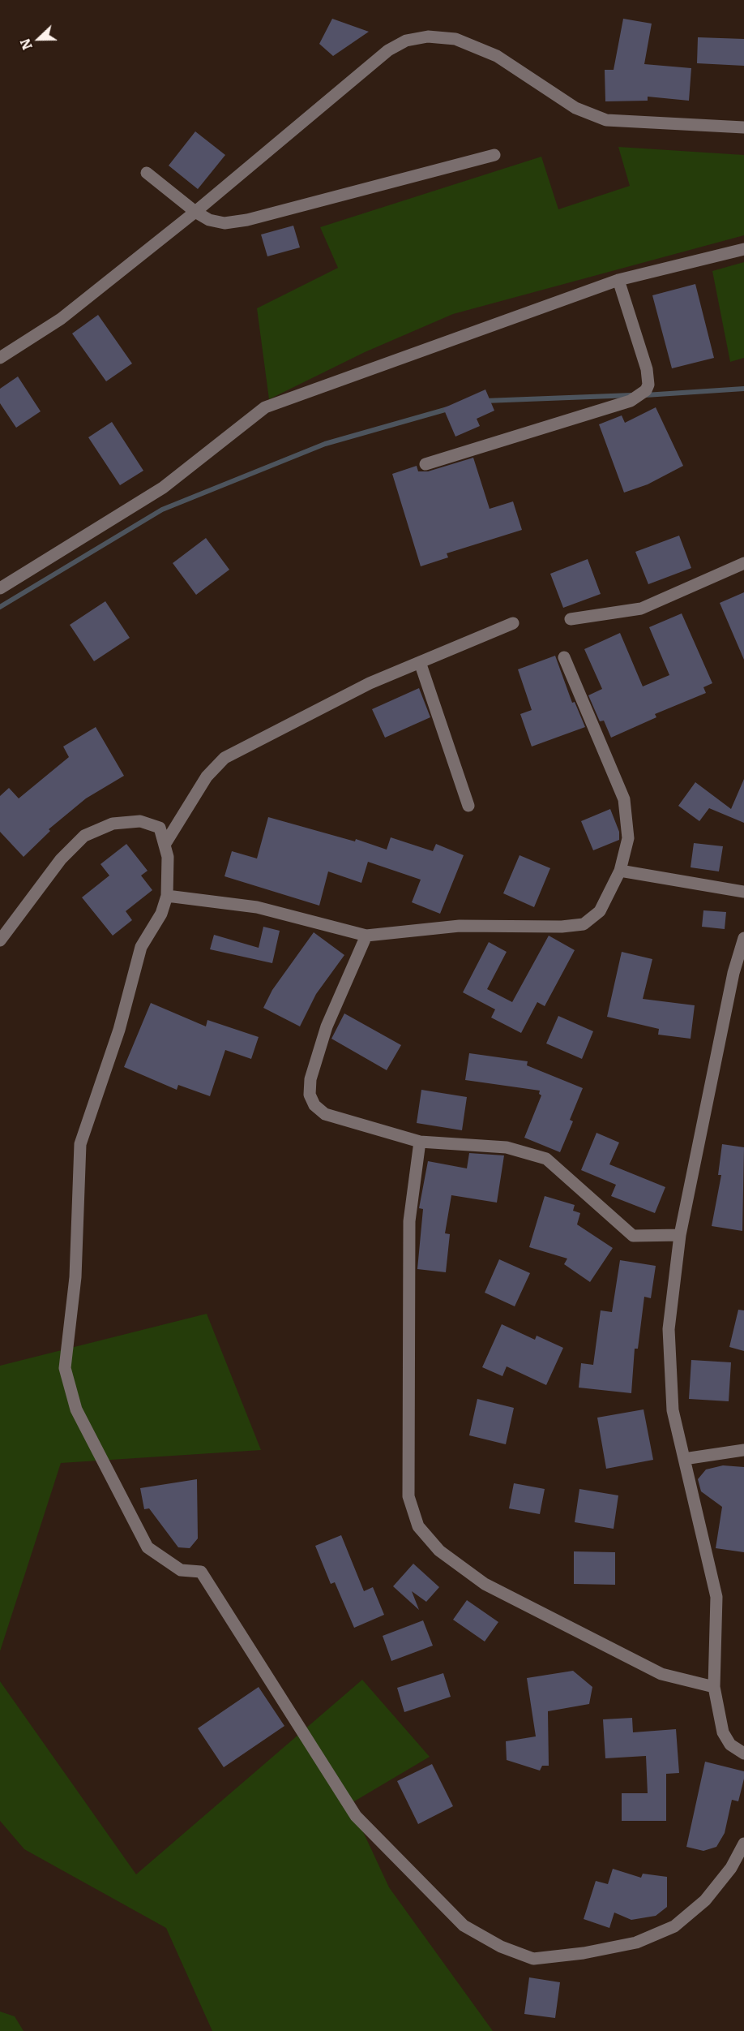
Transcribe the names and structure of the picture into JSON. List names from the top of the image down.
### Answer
{
  "north": "left"
}
